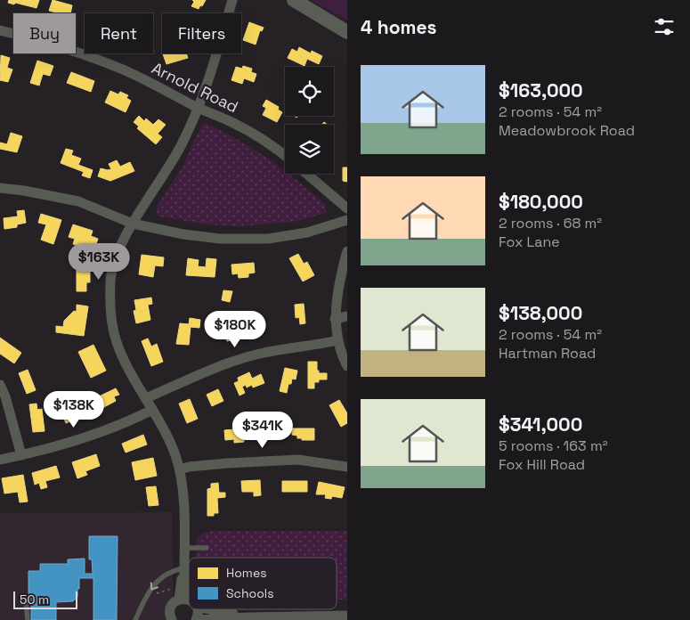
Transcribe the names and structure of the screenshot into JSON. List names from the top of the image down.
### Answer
{
  "streets": {
    "street": ["Arnold Road"]
  },
  "legend": ["Homes", "Schools"],
  "scale_bar": "50 m",
  "page": {
    "heading": "4 homes",
    "chip": ["Buy", "Rent", "Filters"],
    "list": [
      {
        "name": "$163,000",
        "note": "2 rooms · 54 m² · Meadowbrook Road"
      },
      {
        "name": "$180,000",
        "note": "2 rooms · 68 m² · Fox Lane"
      },
      {
        "name": "$138,000",
        "note": "2 rooms · 54 m² · Hartman Road"
      },
      {
        "name": "$341,000",
        "note": "5 rooms · 163 m² · Fox Hill Road"
      }
    ],
    "price": [
      "$163K",
      "$180K",
      "$138K",
      "$341K"
    ],
    "scale": "50 m"
  }
}
